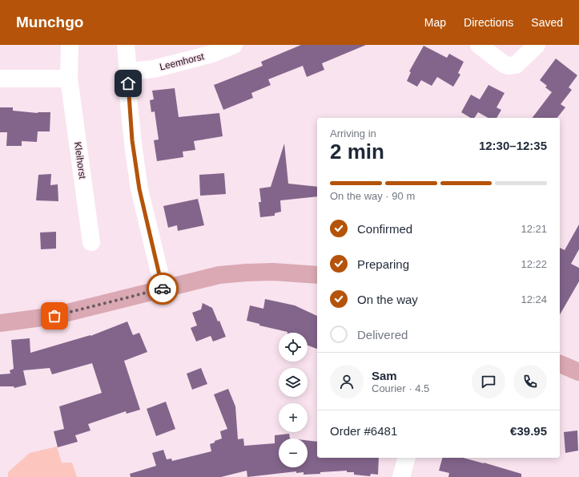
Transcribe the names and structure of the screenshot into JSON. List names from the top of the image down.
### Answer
{
  "streets": {
    "street": ["Leemhorst", "Kleihorst"]
  },
  "page": {
    "header": "Munchgo",
    "nav": ["Map", "Directions", "Saved"],
    "heading": ["2 min", "Arriving in", "12:30–12:35"],
    "panel": [
      "Sam",
      "Courier · 4.5",
      "Order #6481",
      "€39.95"
    ],
    "bar": "On the way · 90 m",
    "list": [
      ["Confirmed", "12:21"],
      ["Preparing", "12:22"],
      ["On the way", "12:24"],
      "Delivered"
    ],
    "map_buttons": ["+", "−"]
  }
}
